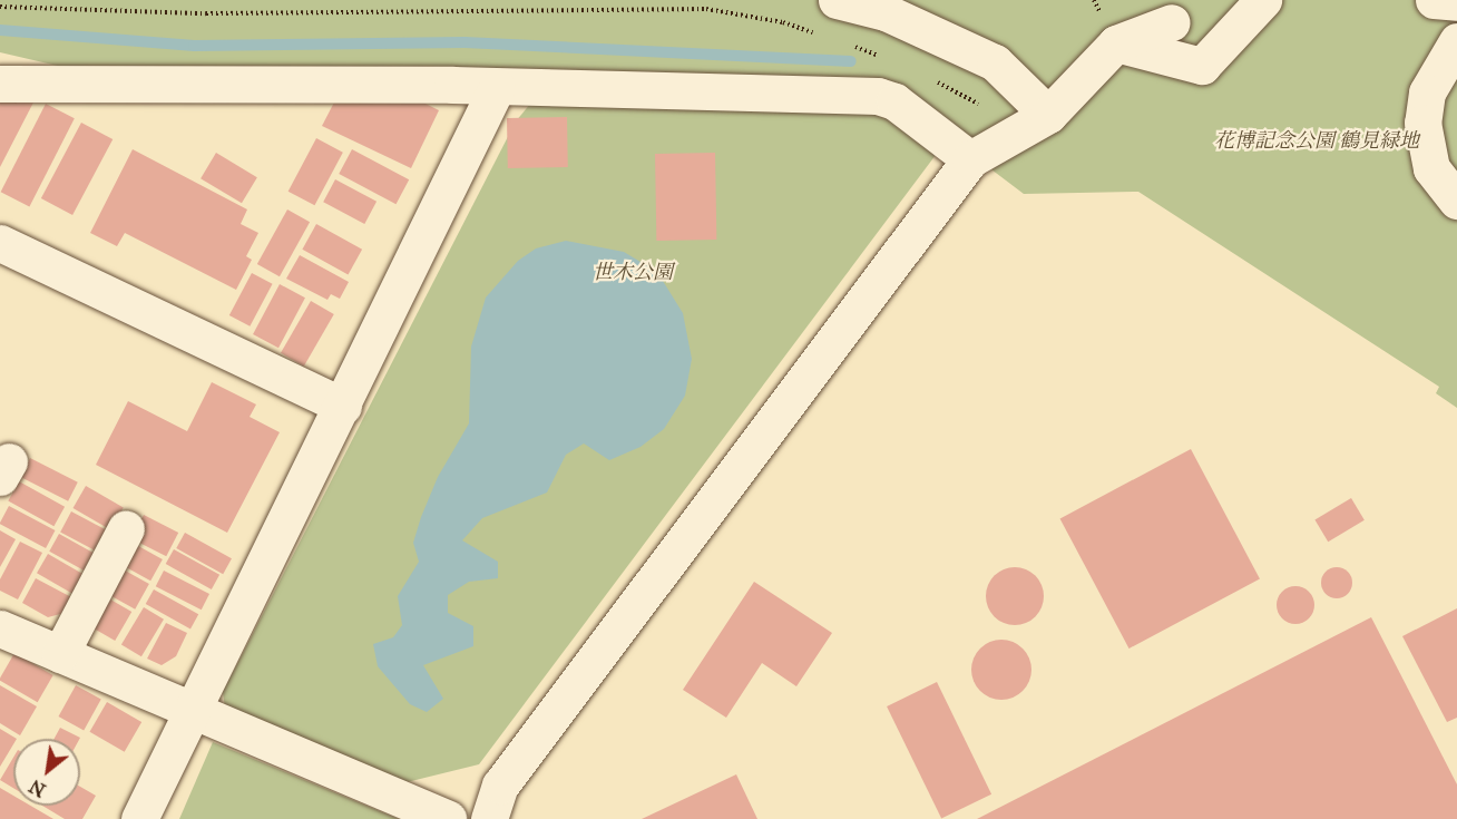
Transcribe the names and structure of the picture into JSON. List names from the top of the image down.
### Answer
{
  "parks": ["花博記念公園 鶴見緑地", "世木公園"],
  "north": "bottom left"
}
